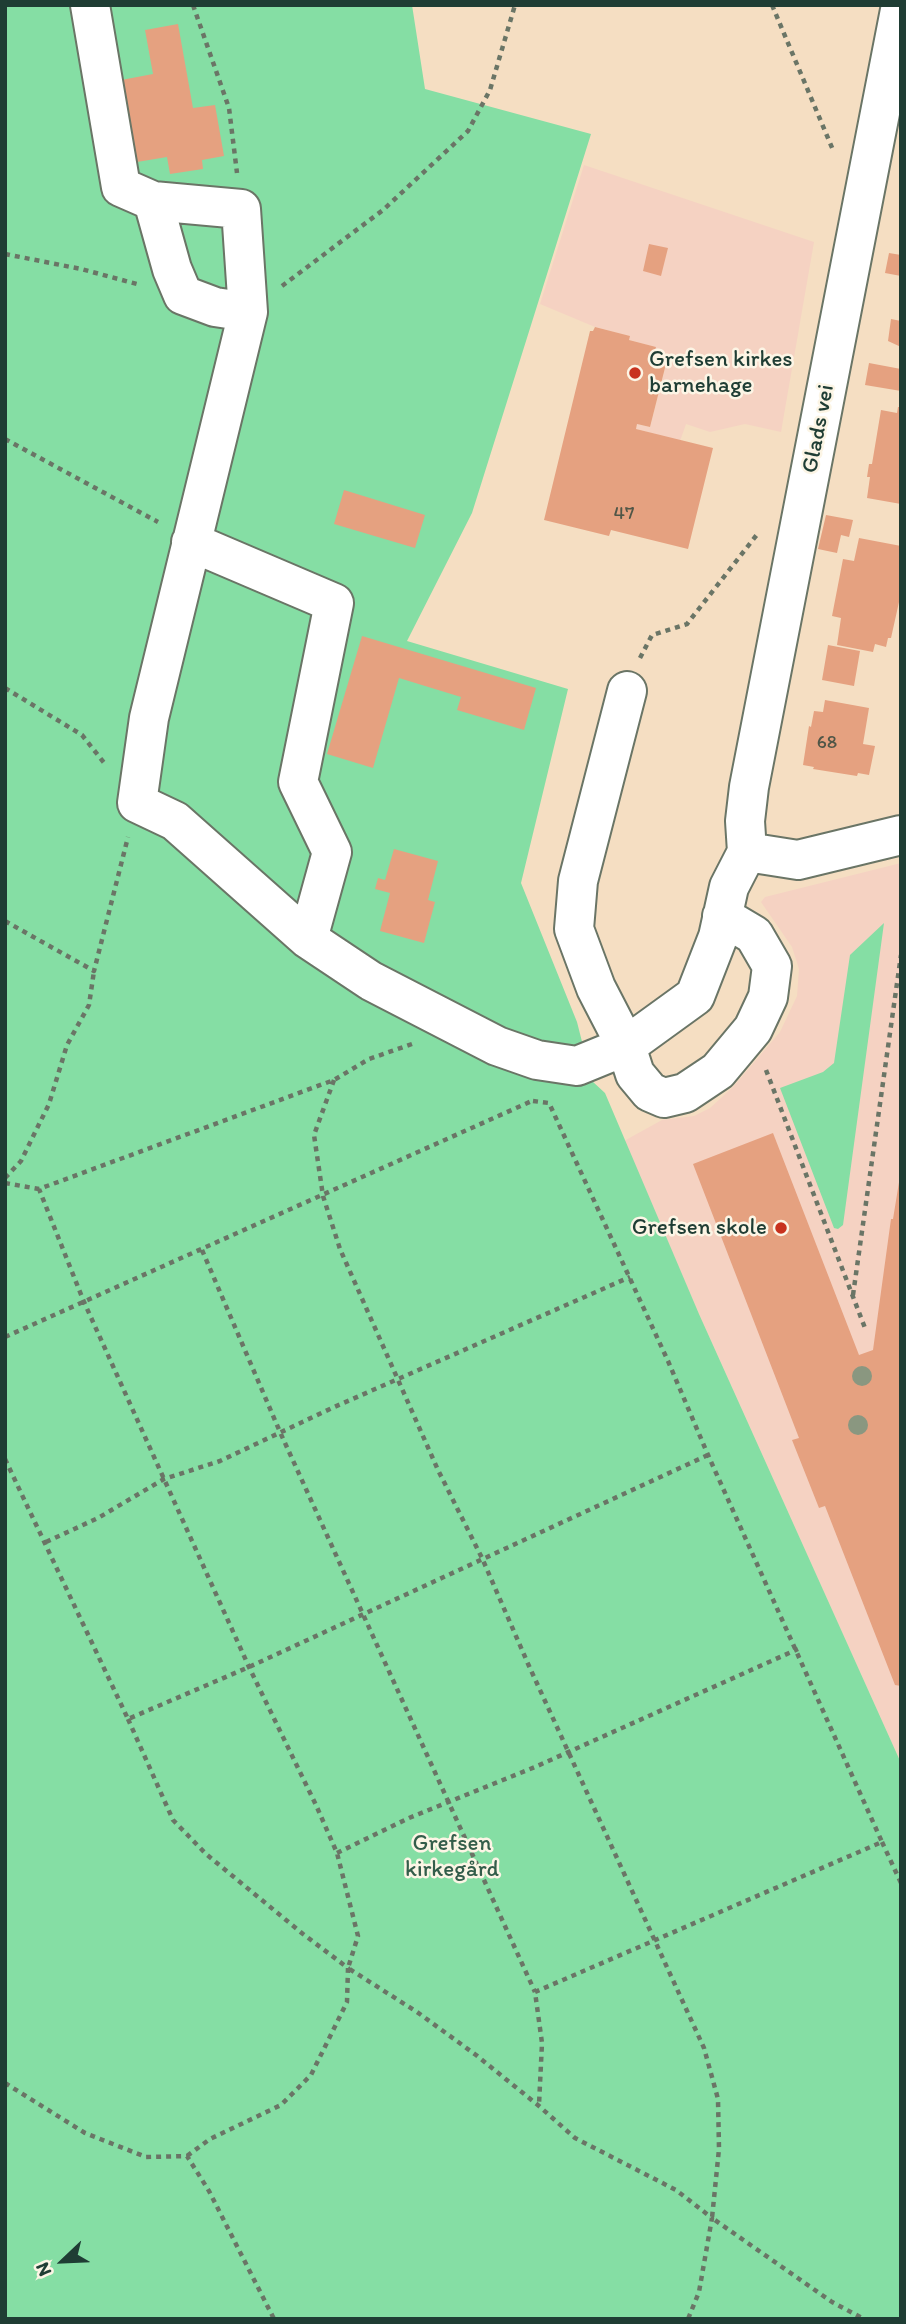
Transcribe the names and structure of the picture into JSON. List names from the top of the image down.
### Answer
{
  "streets": {
    "street": ["Glads vei"]
  },
  "parks": ["Grefsen kirkegård"],
  "places": ["Grefsen kirkes barnehage", "Grefsen skole"],
  "house_numbers": ["47", "68"],
  "north": "bottom left"
}
